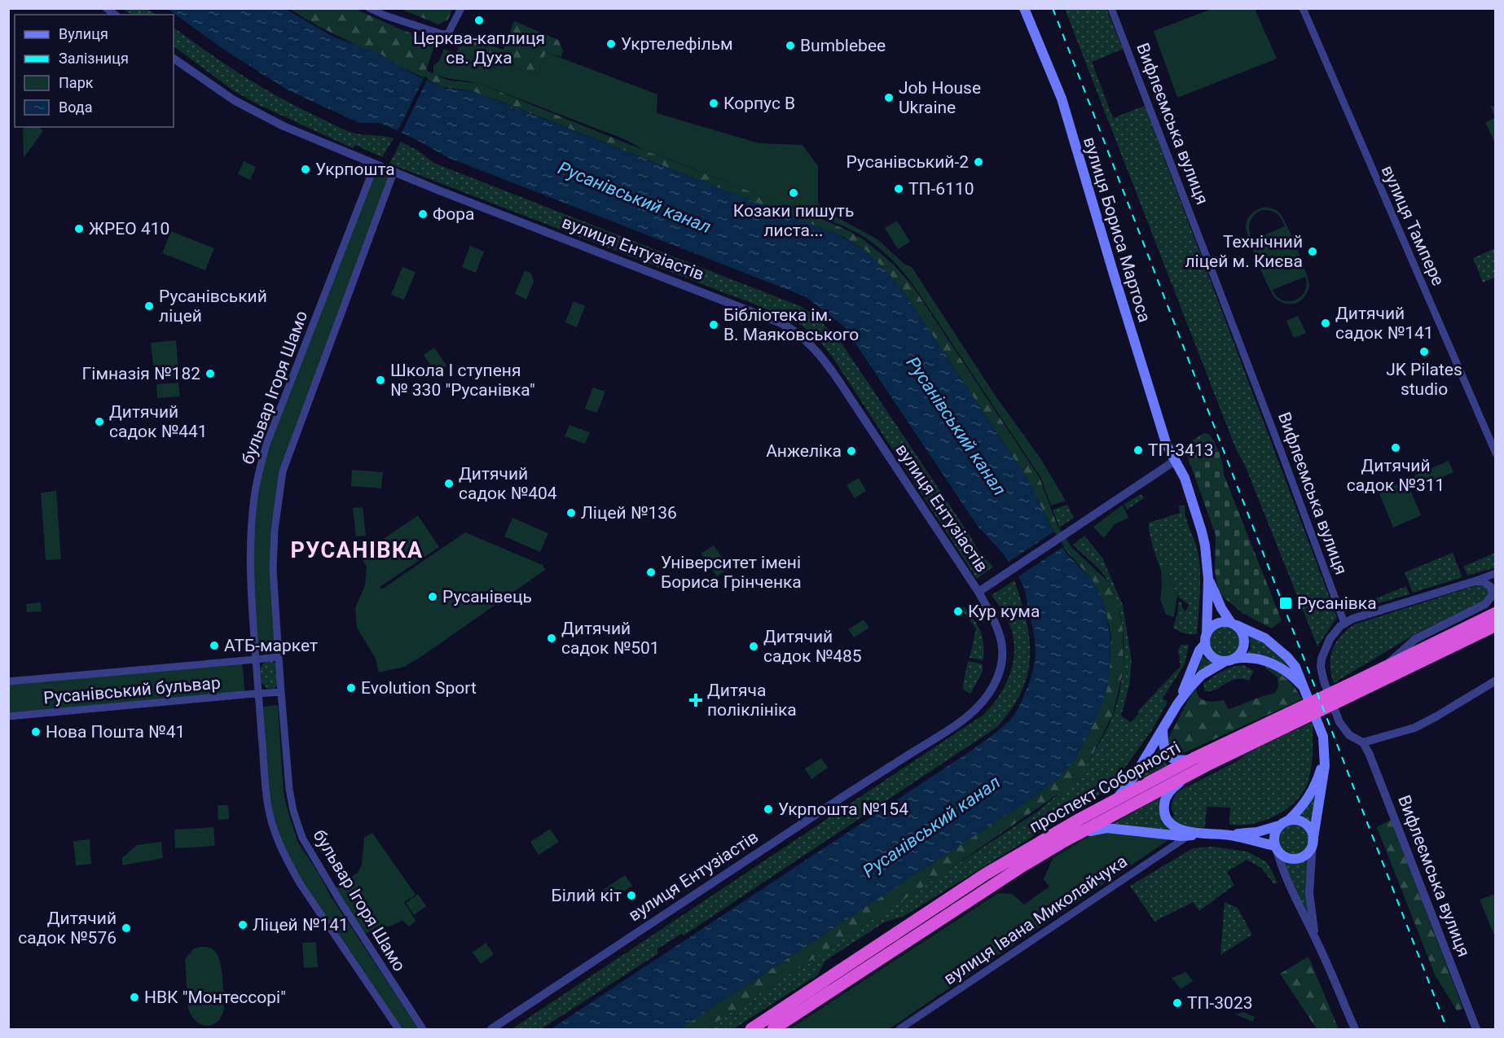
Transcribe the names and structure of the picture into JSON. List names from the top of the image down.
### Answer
{
  "streets": {
    "highway": ["проспект Соборності"],
    "main road": ["вулиця Бориса Мартоса", "вулиця Івана Миколайчука"],
    "street": [
      "Вифлеємська вулиця",
      "вулиця Тампере",
      "вулиця Ентузіастів",
      "бульвар Ігоря Шамо",
      "Русанівський бульвар"
    ]
  },
  "crossings": [
    ["вулиця Бориса Мартоса", "вулиця Ентузіастів"],
    ["вулиця Бориса Мартоса", "проспект Соборності"],
    ["вулиця Ентузіастів", "бульвар Ігоря Шамо"],
    ["бульвар Ігоря Шамо", "Русанівський бульвар"],
    ["проспект Соборності", "вулиця Івана Миколайчука"]
  ],
  "districts": ["РУСАНІВКА"],
  "water": ["Русанівський канал"],
  "places": {
    "other": [
      "Церква-каплиця св. Духа",
      "Укртелефільм",
      "Bumblebee",
      "Job House Ukraine",
      "Корпус В",
      "Русанівський-2",
      "Укрпошта",
      "ТП-6110",
      "Козаки пишуть листа...",
      "Фора",
      "ЖРЕО 410",
      "Технічний ліцей м. Києва",
      "Русанівський ліцей",
      "Дитячий садок №141",
      "Бібліотека ім. В. Маяковського",
      "JK Pilates studio",
      "Гімназія №182",
      "Школа І ступеня № 330 \"Русанівка\"",
      "Дитячий садок №441",
      "Дитячий садок №311",
      "ТП-3413",
      "Анжеліка",
      "Дитячий садок №404",
      "Ліцей №136",
      "Університет імені Бориса Грінченка",
      "Русанівець",
      "Кур кума",
      "Дитячий садок №501",
      "АТБ-маркет",
      "Дитячий садок №485",
      "Evolution Sport",
      "Нова Пошта №41",
      "Укрпошта №154",
      "Білий кіт",
      "Ліцей №141",
      "Дитячий садок №576",
      "НВК \"Монтессорі\"",
      "ТП-3023"
    ],
    "transit": ["Русанівка"],
    "health": ["Дитяча поліклініка"]
  },
  "legend": [
    "Вулиця",
    "Залізниця",
    "Парк",
    "Вода"
  ]
}
